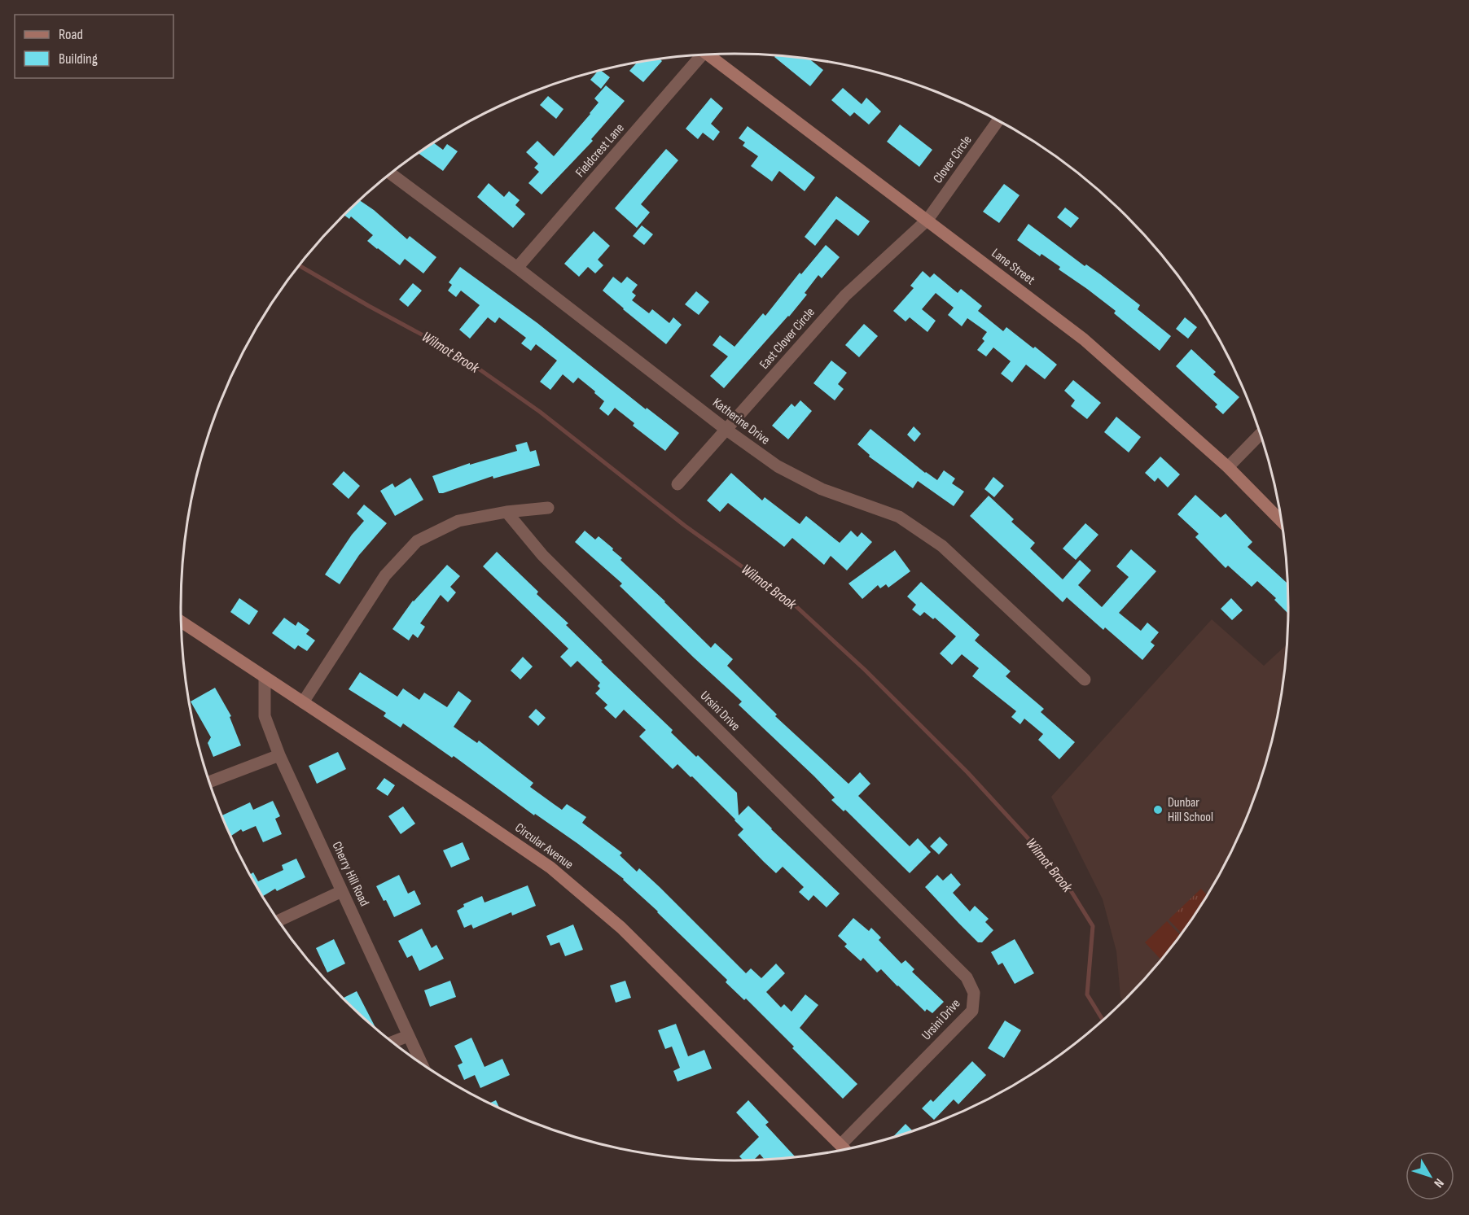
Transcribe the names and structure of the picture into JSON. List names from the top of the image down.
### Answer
{
  "streets": {
    "main road": ["Lane Street", "Circular Avenue"],
    "street": [
      "Fieldcrest Lane",
      "Clover Circle",
      "East Clover Circle",
      "Katherine Drive",
      "Ursini Drive",
      "Cherry Hill Road"
    ]
  },
  "crossings": [
    ["Fieldcrest Lane", "Katherine Drive"],
    ["Clover Circle", "Lane Street"],
    ["Clover Circle", "East Clover Circle"],
    ["Lane Street", "East Clover Circle"],
    ["East Clover Circle", "Katherine Drive"],
    ["Ursini Drive", "Circular Avenue"],
    ["Circular Avenue", "Cherry Hill Road"]
  ],
  "water": ["Wilmot Brook"],
  "places": ["Dunbar Hill School"],
  "legend": ["Road", "Building"],
  "north": "bottom right"
}
